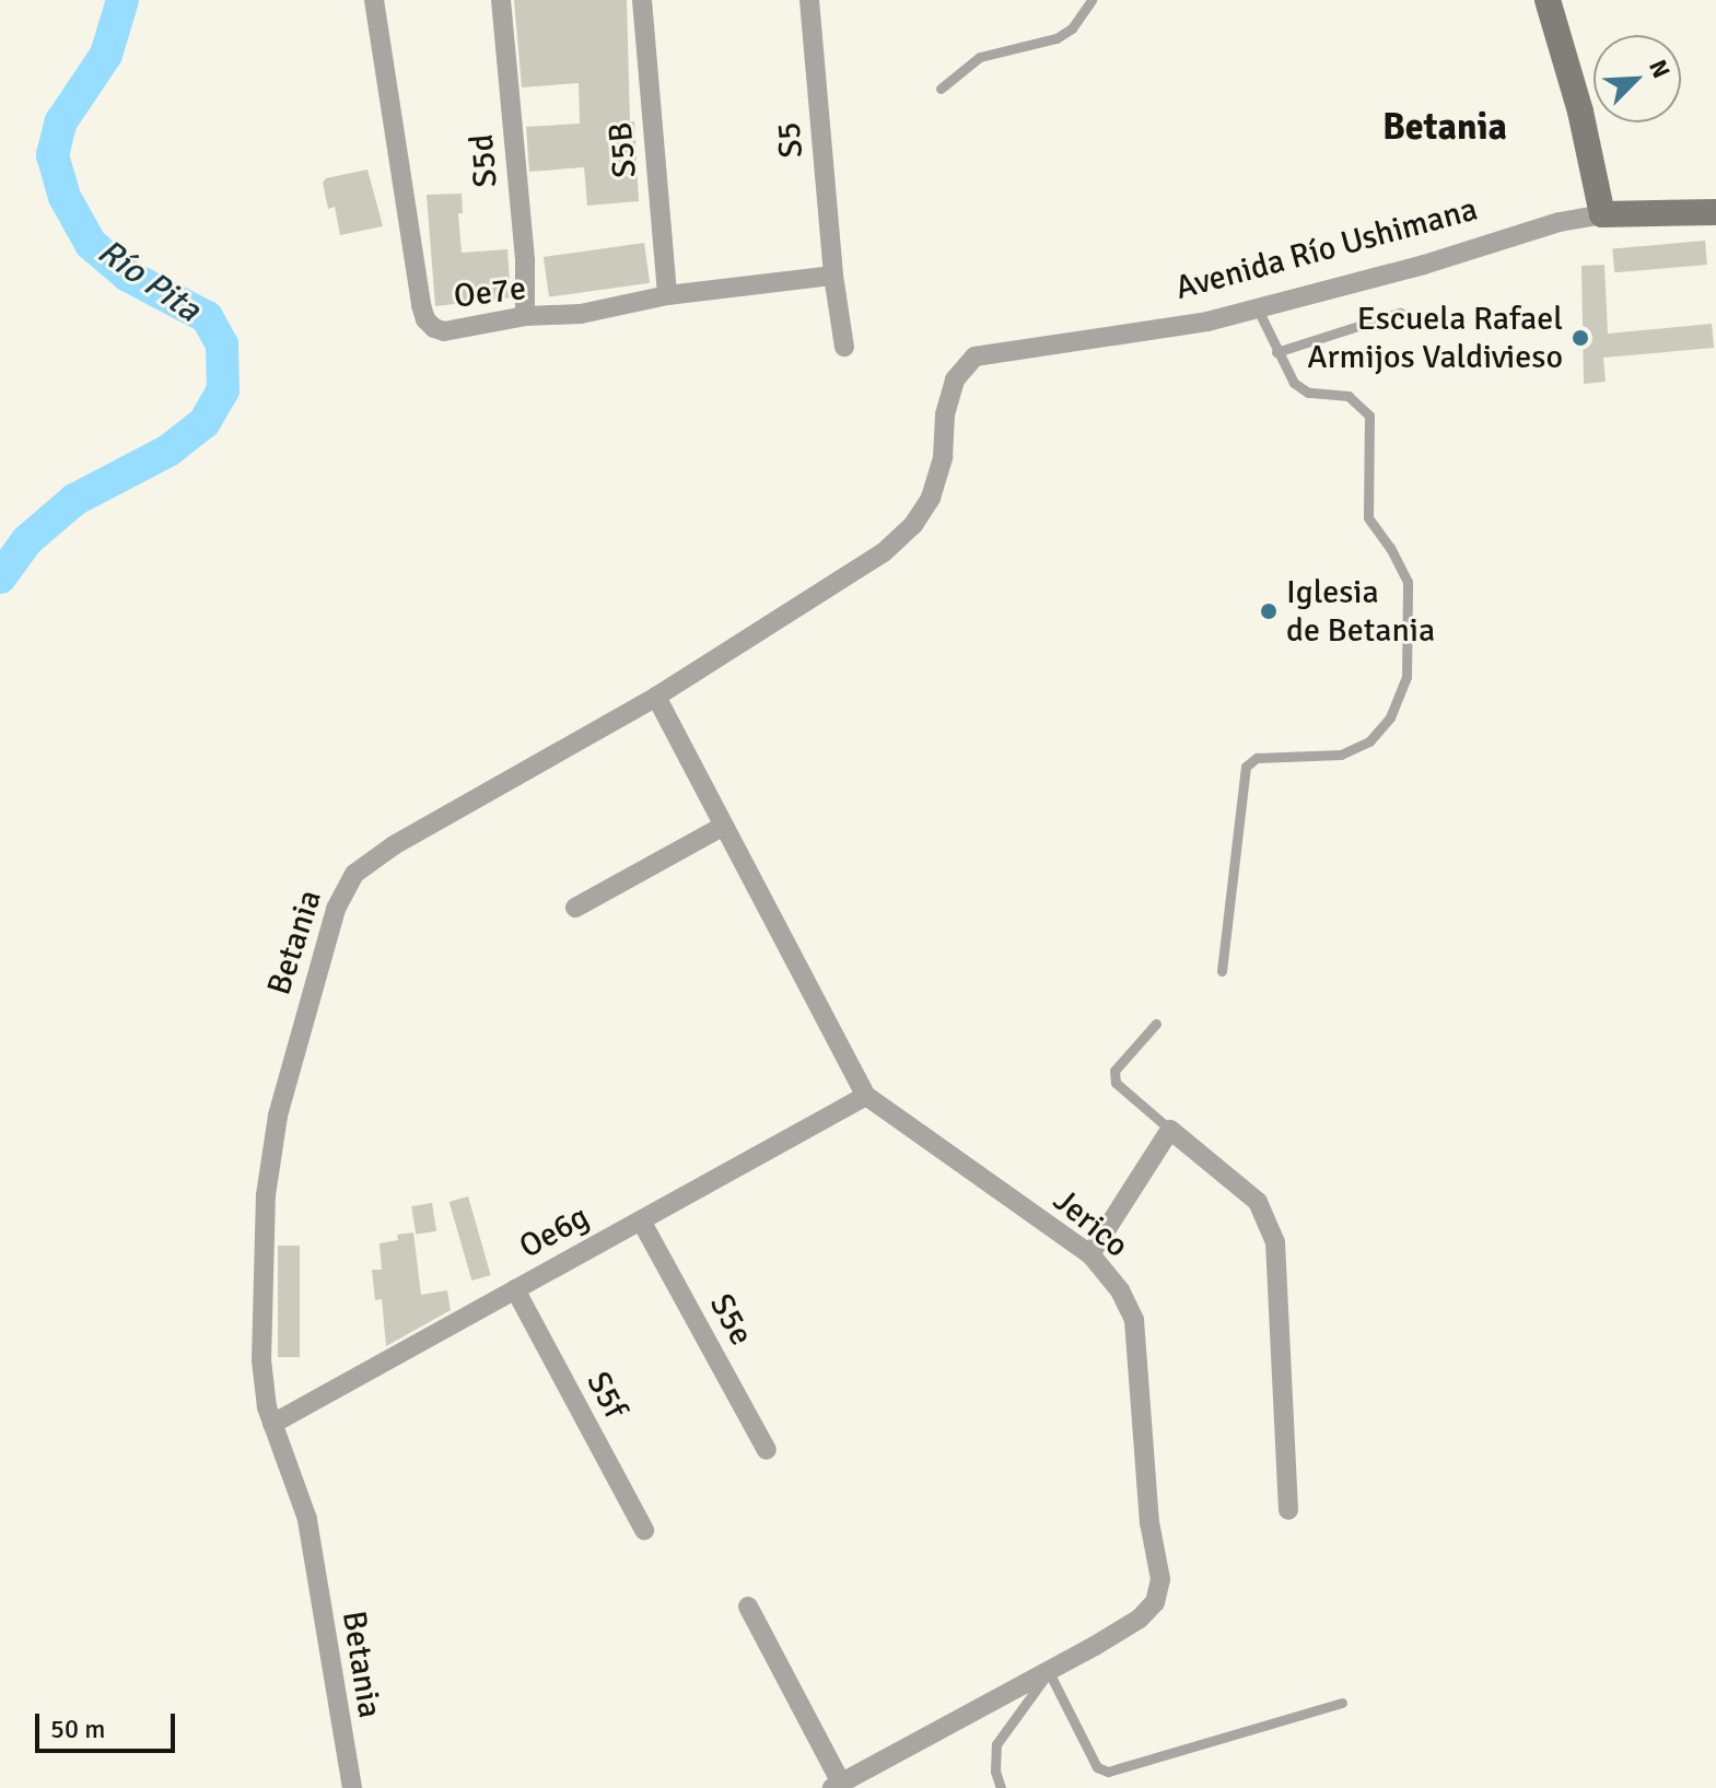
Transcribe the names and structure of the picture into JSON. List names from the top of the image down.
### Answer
{
  "streets": {
    "street": [
      "S5",
      "S5B",
      "S5d",
      "Avenida Río Ushimana",
      "Oe7e",
      "Betania",
      "Jerico",
      "Oe6g",
      "S5e",
      "S5f"
    ]
  },
  "crossings": [
    ["S5", "Oe7e"],
    ["S5B", "Oe7e"],
    ["S5d", "Oe7e"],
    ["Avenida Río Ushimana", "Betania"],
    ["Betania", "Jerico"],
    ["Betania", "Oe6g"],
    ["Jerico", "Oe6g"],
    ["Oe6g", "S5e"],
    ["Oe6g", "S5f"]
  ],
  "districts": ["Betania"],
  "water": ["Río Pita"],
  "places": ["Escuela Rafael Armijos Valdivieso", "Iglesia de Betania"],
  "scale_bar": "50 m",
  "north": "top right"
}
